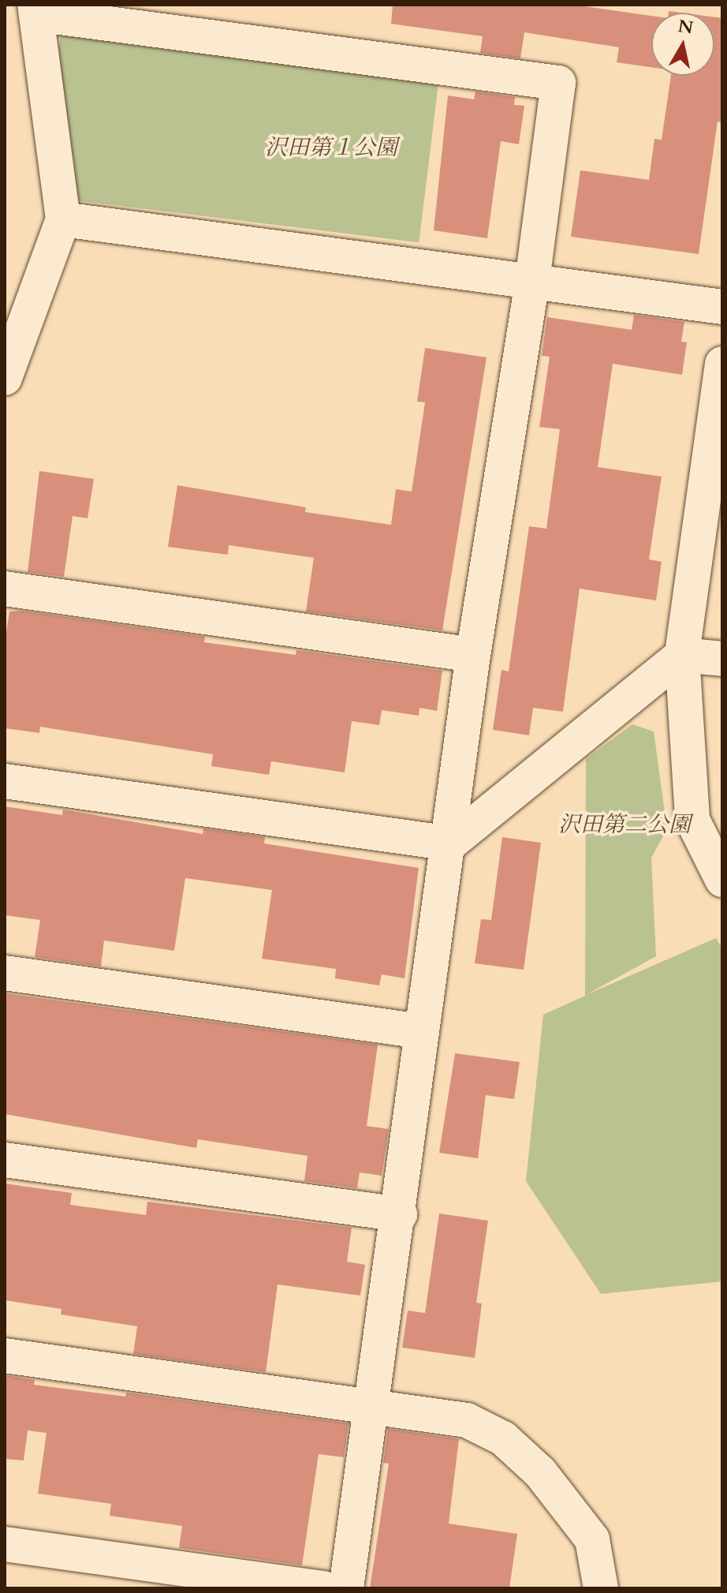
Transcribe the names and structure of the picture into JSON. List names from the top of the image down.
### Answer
{
  "parks": ["沢田第１公園", "沢田第二公園"],
  "north": "top"
}
